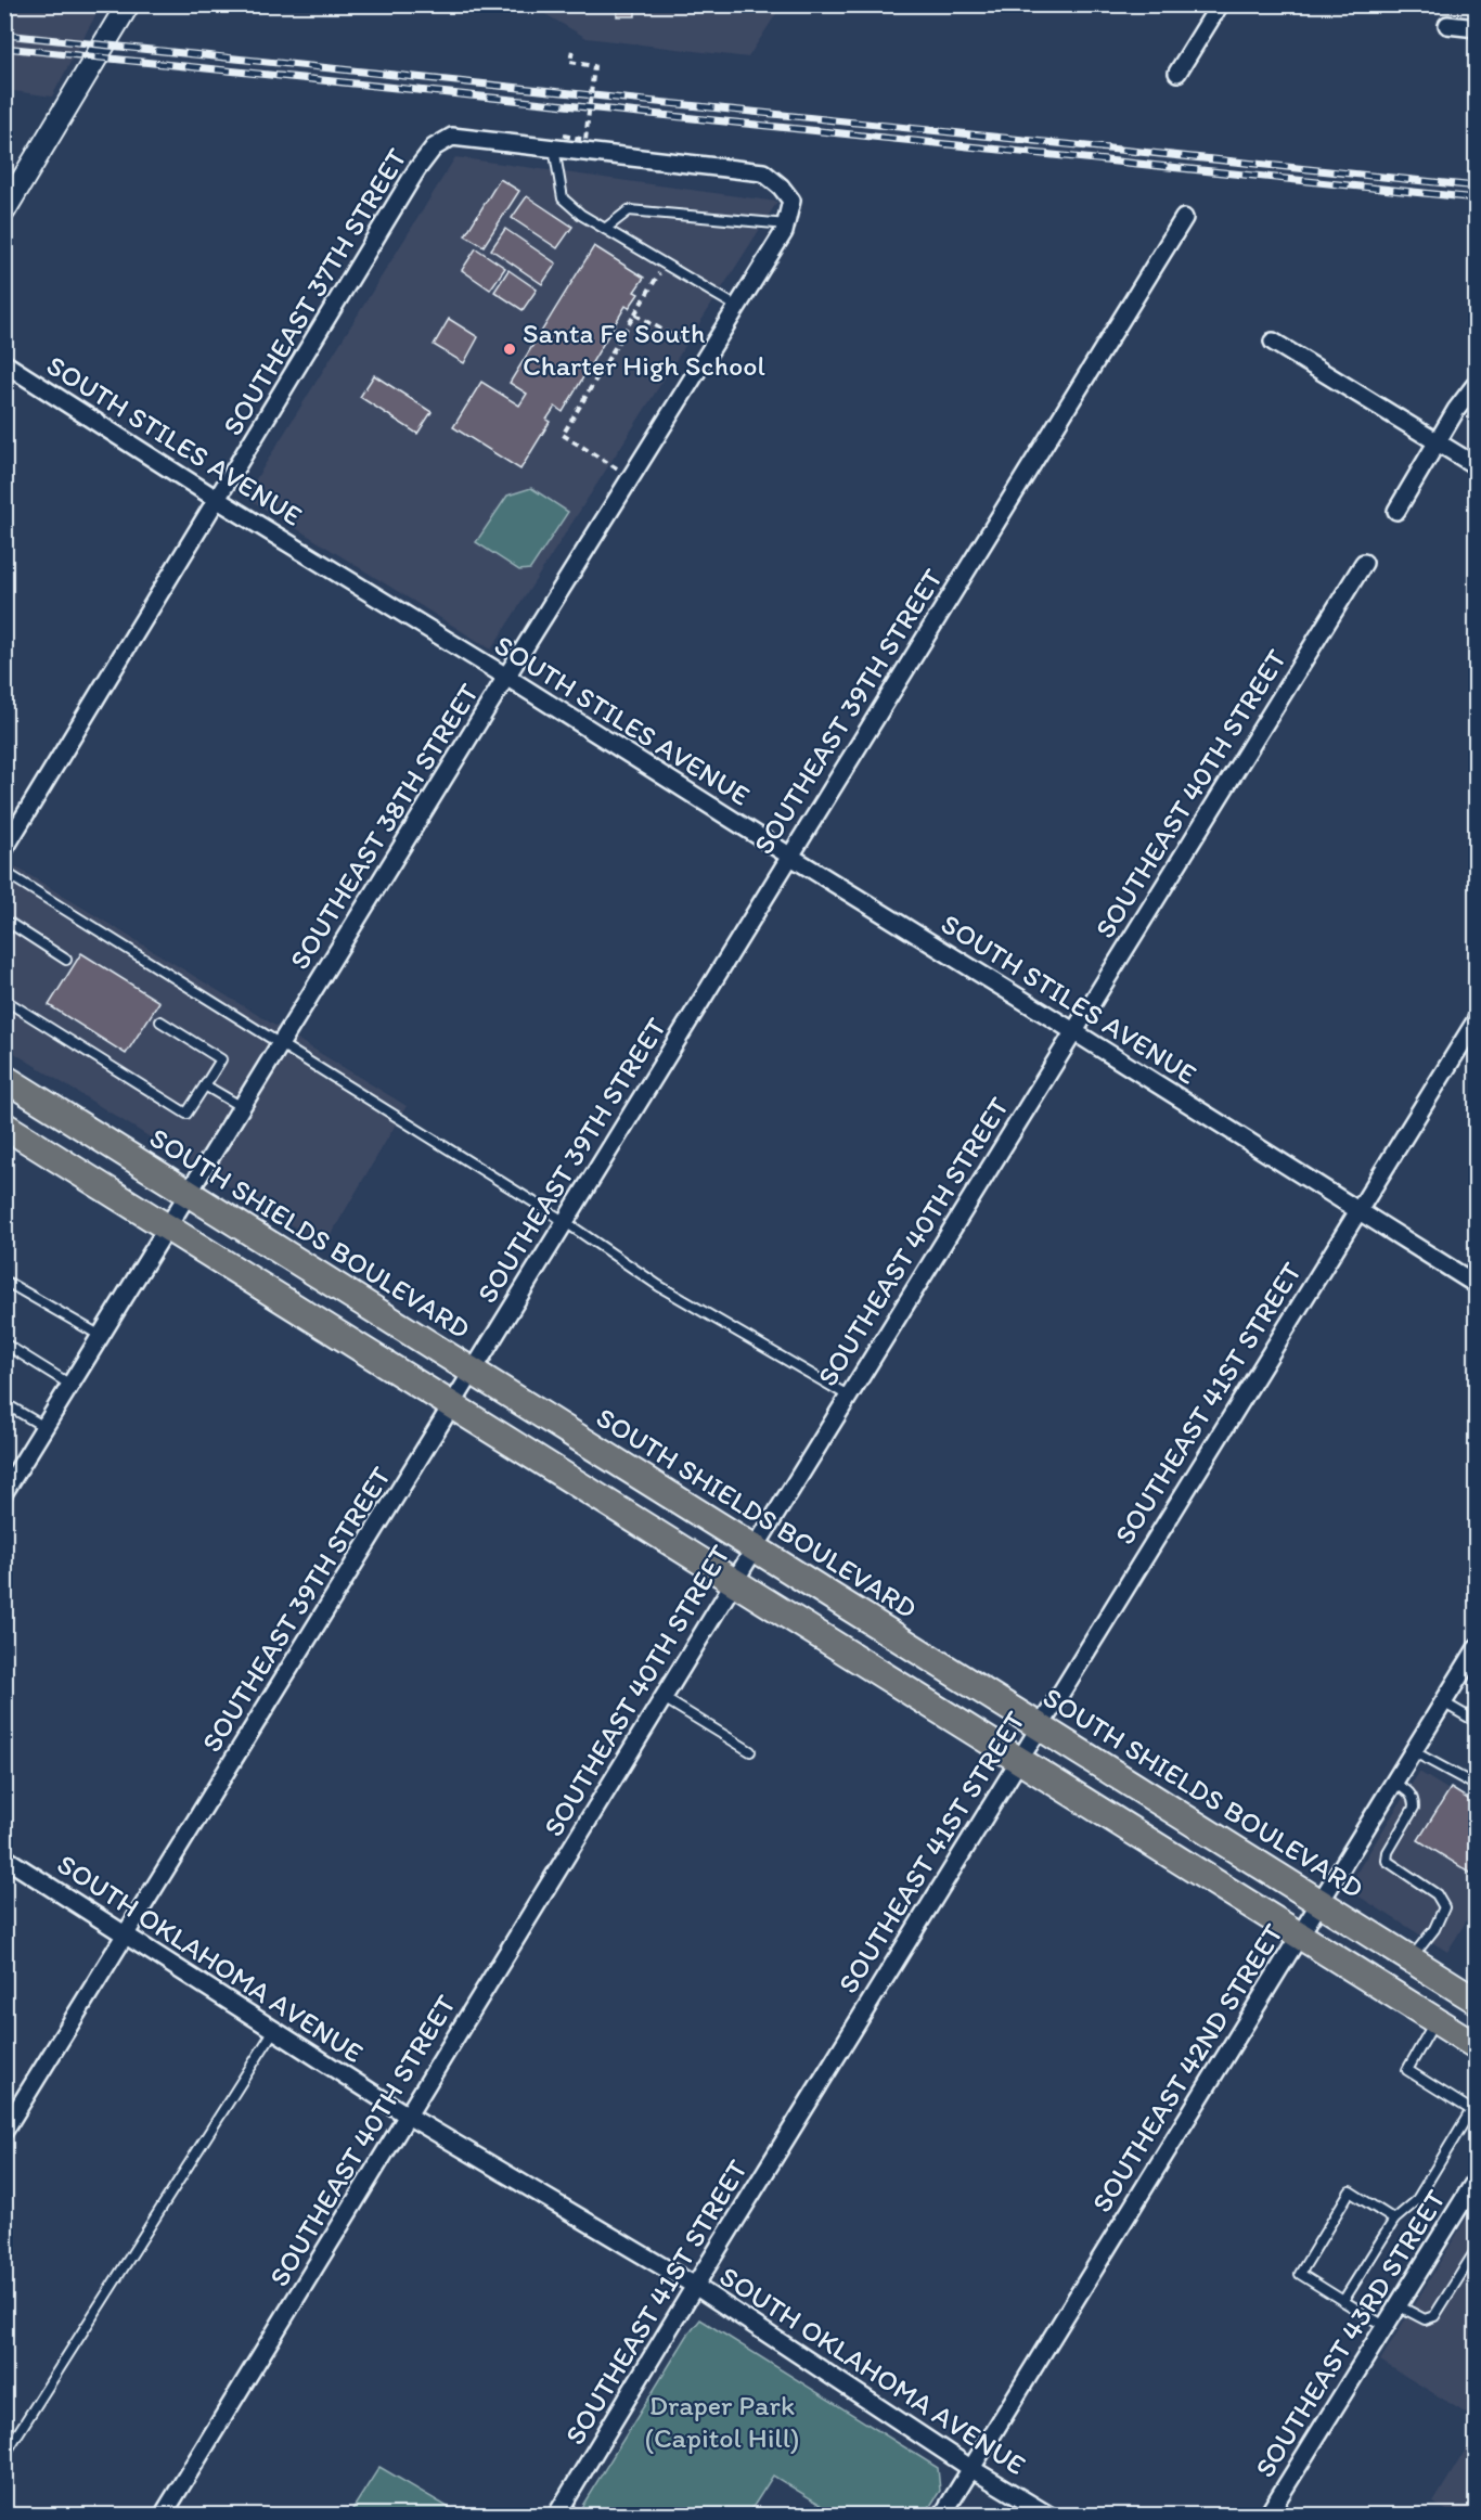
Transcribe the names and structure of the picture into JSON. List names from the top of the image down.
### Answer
{
  "streets": {
    "main road": ["SOUTH SHIELDS BOULEVARD"],
    "street": [
      "SOUTHEAST 37TH STREET",
      "SOUTH STILES AVENUE",
      "SOUTHEAST 39TH STREET",
      "SOUTHEAST 40TH STREET",
      "SOUTHEAST 38TH STREET",
      "SOUTHEAST 41ST STREET",
      "SOUTH OKLAHOMA AVENUE",
      "SOUTHEAST 42ND STREET",
      "SOUTHEAST 43RD STREET"
    ]
  },
  "crossings": [
    ["SOUTHEAST 37TH STREET", "SOUTH STILES AVENUE"],
    ["SOUTH STILES AVENUE", "SOUTHEAST 39TH STREET"],
    ["SOUTH STILES AVENUE", "SOUTHEAST 40TH STREET"],
    ["SOUTH STILES AVENUE", "SOUTHEAST 38TH STREET"],
    ["SOUTH STILES AVENUE", "SOUTHEAST 41ST STREET"],
    ["SOUTHEAST 39TH STREET", "SOUTH SHIELDS BOULEVARD"],
    ["SOUTHEAST 39TH STREET", "SOUTH OKLAHOMA AVENUE"],
    ["SOUTHEAST 40TH STREET", "SOUTH SHIELDS BOULEVARD"],
    ["SOUTHEAST 40TH STREET", "SOUTH OKLAHOMA AVENUE"],
    ["SOUTHEAST 38TH STREET", "SOUTH SHIELDS BOULEVARD"],
    ["SOUTH SHIELDS BOULEVARD", "SOUTHEAST 41ST STREET"],
    ["SOUTH SHIELDS BOULEVARD", "SOUTHEAST 42ND STREET"],
    ["SOUTHEAST 41ST STREET", "SOUTH OKLAHOMA AVENUE"],
    ["SOUTH OKLAHOMA AVENUE", "SOUTHEAST 42ND STREET"]
  ],
  "parks": ["Draper Park (Capitol Hill)"],
  "places": ["Santa Fe South Charter High School"]
}
